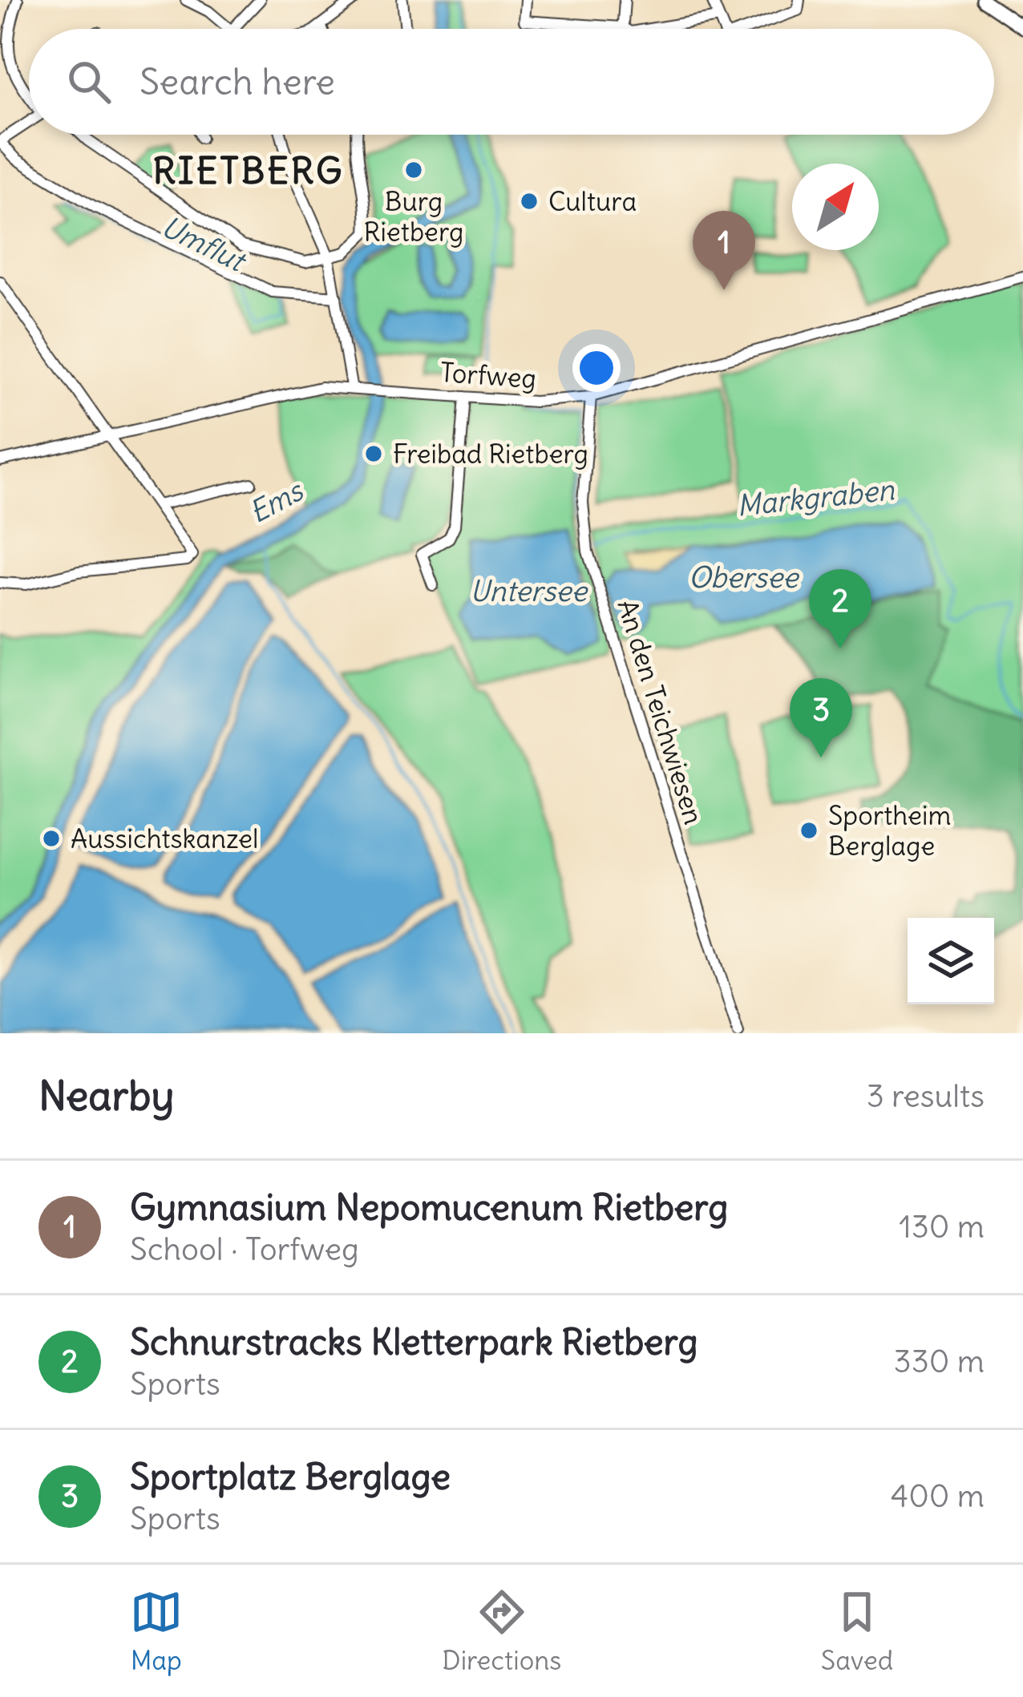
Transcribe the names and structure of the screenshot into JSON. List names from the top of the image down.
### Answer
{
  "streets": {
    "street": ["Torfweg", "An den Teichwiesen"]
  },
  "crossings": [
    ["Torfweg", "An den Teichwiesen"]
  ],
  "districts": ["RIETBERG"],
  "water": [
    "Umflut",
    "Markgraben",
    "Ems",
    "Obersee",
    "Untersee"
  ],
  "places": [
    "Burg Rietberg",
    "Cultura",
    "Freibad Rietberg",
    "Sportheim Berglage",
    "Aussichtskanzel"
  ],
  "north": "top right",
  "page": {
    "search": "Search here",
    "pins": ["1", "2", "3"],
    "heading": ["Nearby", "3 results"],
    "list": [
      {
        "mark": "1",
        "name": "Gymnasium Nepomucenum Rietberg",
        "note": "School · Torfweg",
        "value": "130 m"
      },
      {
        "mark": "2",
        "name": "Schnurstracks Kletterpark Rietberg",
        "note": "Sports",
        "value": "330 m"
      },
      {
        "mark": "3",
        "name": "Sportplatz Berglage",
        "note": "Sports",
        "value": "400 m"
      }
    ],
    "nav": ["Map", "Directions", "Saved"]
  }
}
